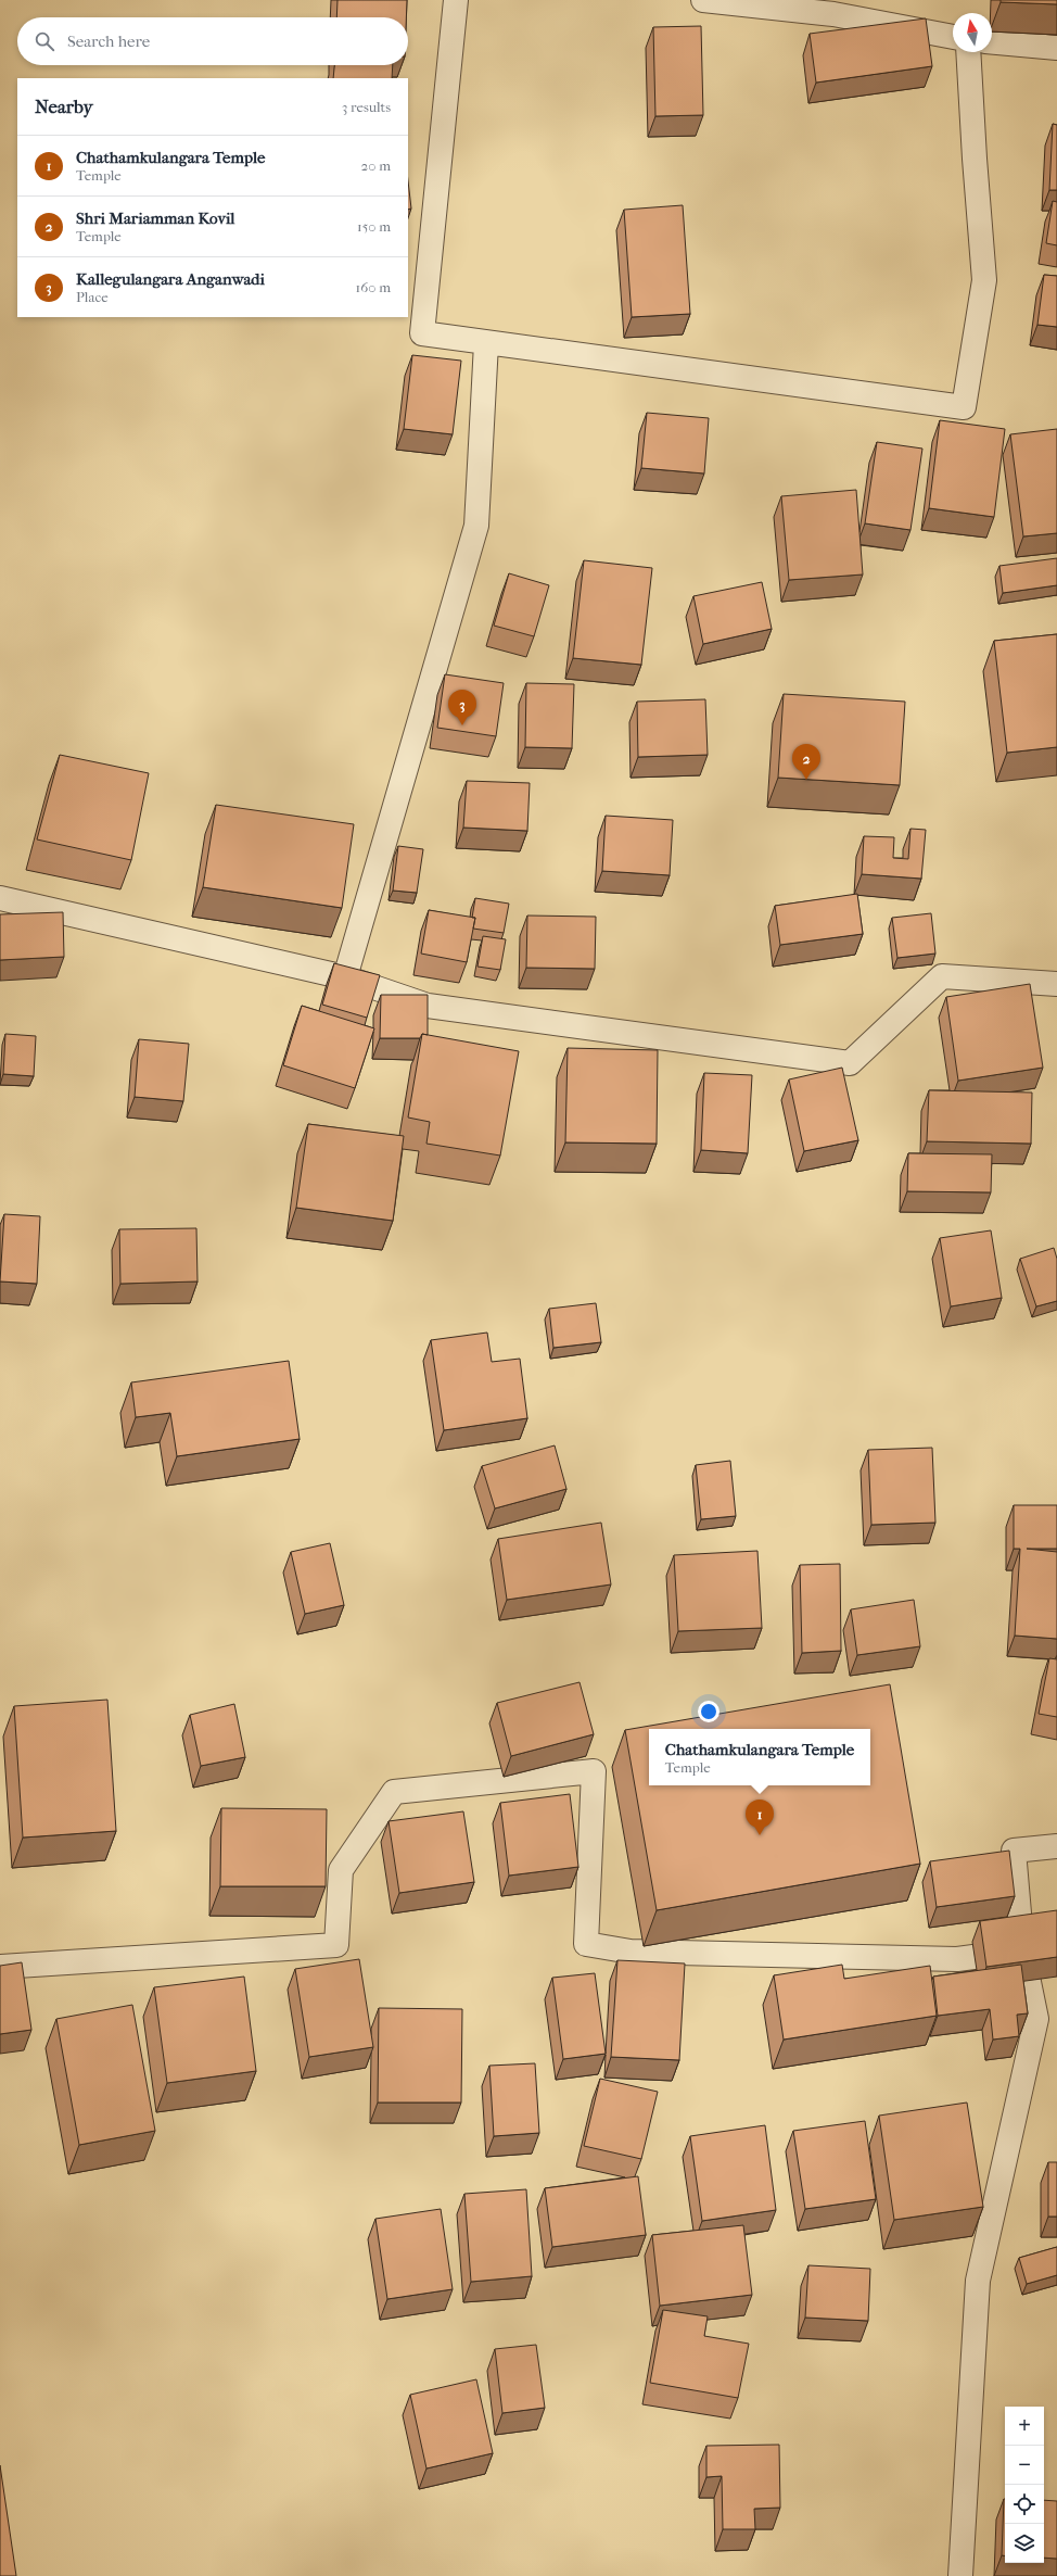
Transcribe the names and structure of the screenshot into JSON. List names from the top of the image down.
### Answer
{
  "north": "top",
  "page": {
    "search": "Search here",
    "heading": ["Nearby", "3 results"],
    "list": [
      {
        "mark": "1",
        "name": "Chathamkulangara Temple",
        "note": "Temple",
        "value": "20 m"
      },
      {
        "mark": "2",
        "name": "Shri Mariamman Kovil",
        "note": "Temple",
        "value": "150 m"
      },
      {
        "mark": "3",
        "name": "Kallegulangara Anganwadi",
        "note": "Place",
        "value": "160 m"
      }
    ],
    "pins": ["3", "2", "1"],
    "popup": ["Chathamkulangara Temple", "Temple"],
    "map_buttons": ["+", "−"]
  }
}
